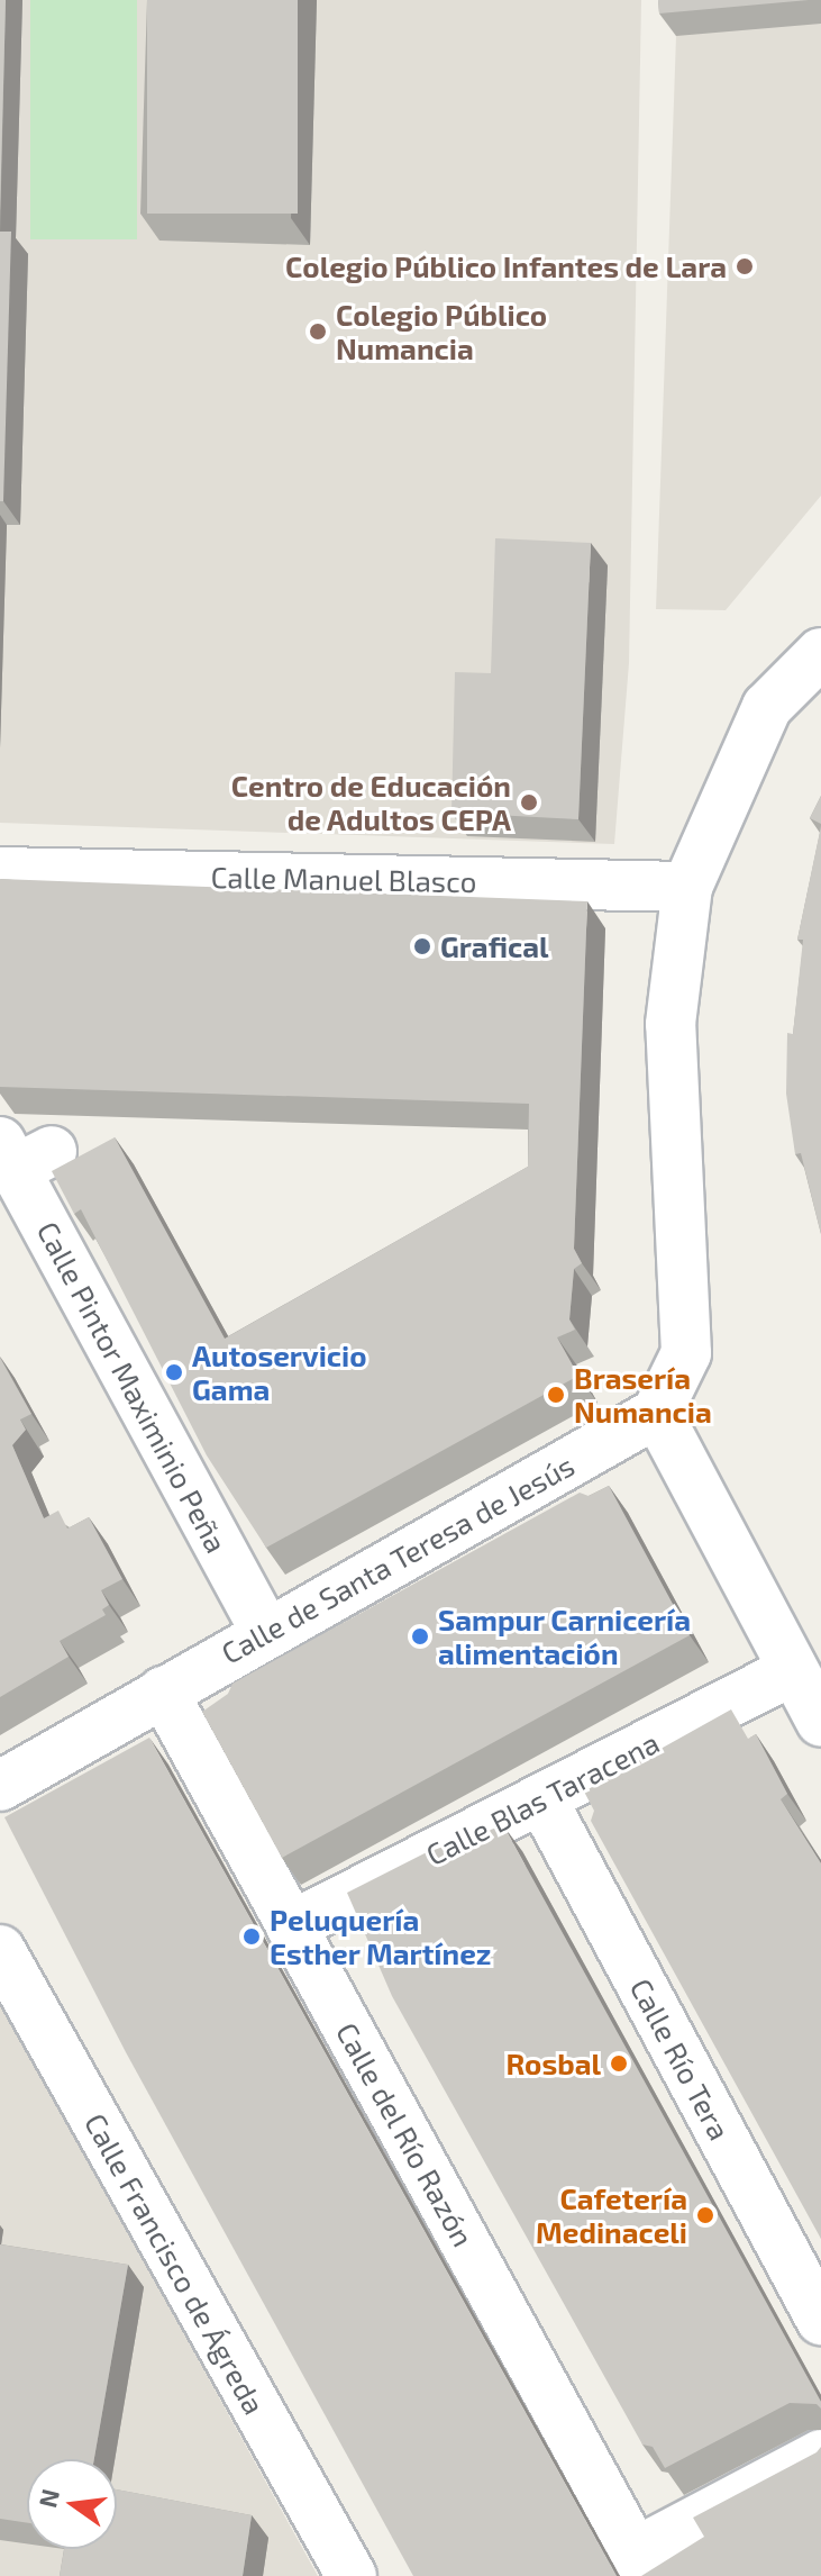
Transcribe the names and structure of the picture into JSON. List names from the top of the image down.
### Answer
{
  "streets": {
    "street": [
      "Calle Manuel Blasco",
      "Calle Pintor Maximinio Peña",
      "Calle de Santa Teresa de Jesús",
      "Calle Blas Taracena",
      "Calle Río Tera",
      "Calle del Río Razón",
      "Calle Francisco de Ágreda"
    ]
  },
  "crossings": [
    ["Calle Pintor Maximinio Peña", "Calle de Santa Teresa de Jesús"],
    ["Calle de Santa Teresa de Jesús", "Calle del Río Razón"],
    ["Calle Blas Taracena", "Calle Río Tera"],
    ["Calle Blas Taracena", "Calle del Río Razón"]
  ],
  "places": [
    "Colegio Público Infantes de Lara",
    "Colegio Público Numancia",
    "Centro de Educación de Adultos CEPA",
    "Grafical",
    "Autoservicio Gama",
    "Brasería Numancia",
    "Sampur Carnicería alimentación",
    "Peluquería Esther Martínez",
    "Rosbal",
    "Cafetería Medinaceli"
  ],
  "north": "left"
}
